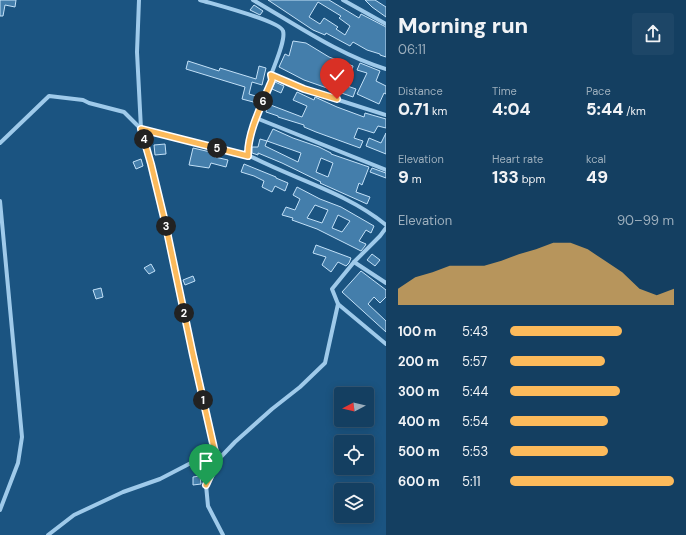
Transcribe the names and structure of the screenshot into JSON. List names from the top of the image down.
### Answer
{
  "north": "left",
  "page": {
    "heading": ["Morning run", "06:11"],
    "stats": [
      ["Distance", "0.71 km"],
      ["Time", "4:04"],
      ["Pace", "5:44 /km"],
      ["Elevation", "9 m"],
      ["Heart rate", "133 bpm"],
      ["kcal", "49"]
    ],
    "pins": [
      "6",
      "4",
      "5",
      "3",
      "2",
      "1"
    ],
    "chart": ["Elevation", "90–99 m"],
    "list": [
      {
        "name": "100 m",
        "note": "5:43"
      },
      {
        "name": "200 m",
        "note": "5:57"
      },
      {
        "name": "300 m",
        "note": "5:44"
      },
      {
        "name": "400 m",
        "note": "5:54"
      },
      {
        "name": "500 m",
        "note": "5:53"
      },
      {
        "name": "600 m",
        "note": "5:11"
      }
    ]
  }
}
